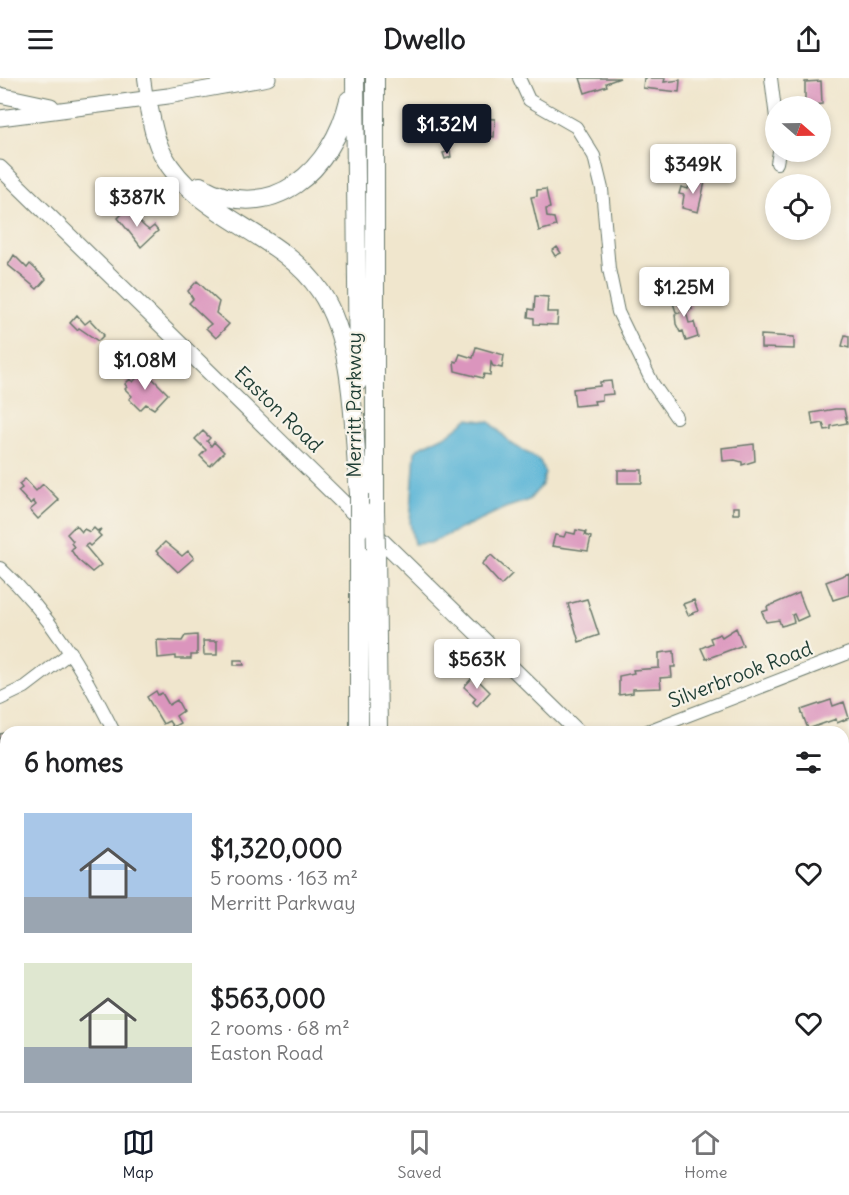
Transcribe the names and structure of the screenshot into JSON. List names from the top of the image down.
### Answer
{
  "streets": {
    "highway": ["Merritt Parkway"],
    "main road": ["Easton Road"],
    "street": ["Silverbrook Road"]
  },
  "north": "right",
  "page": {
    "header": "Dwello",
    "price": [
      "$1.32M",
      "$349K",
      "$387K",
      "$1.25M",
      "$1.08M",
      "$563K"
    ],
    "heading": "6 homes",
    "list": [
      {
        "name": "$1,320,000",
        "note": "5 rooms · 163 m² · Merritt Parkway"
      },
      {
        "name": "$563,000",
        "note": "2 rooms · 68 m² · Easton Road"
      }
    ],
    "tabs": ["Map", "Saved", "Home"]
  }
}
